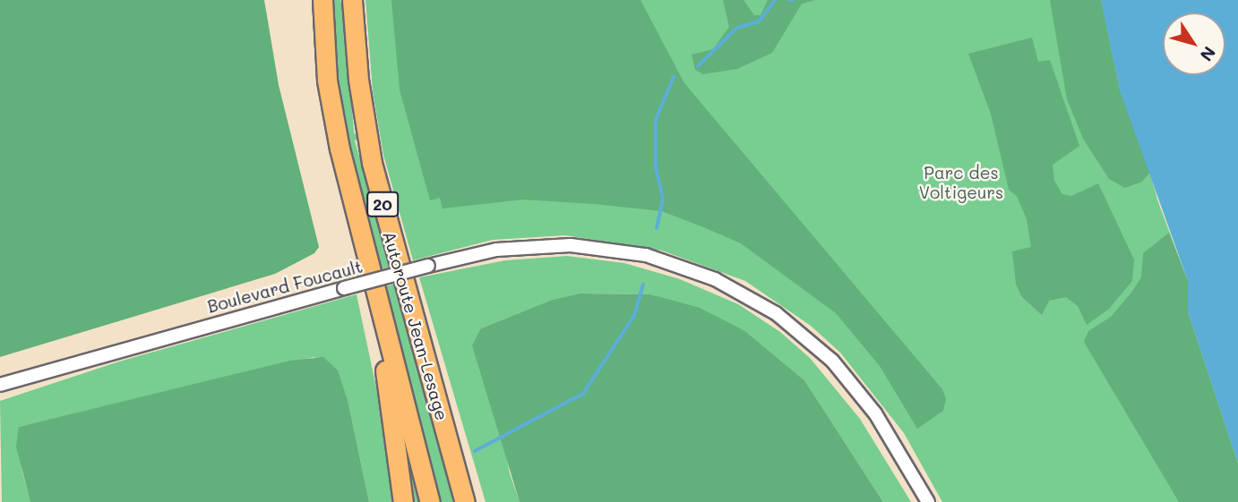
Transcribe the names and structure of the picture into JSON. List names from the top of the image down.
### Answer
{
  "streets": {
    "highway": ["20", "Autoroute Jean-Lesage"],
    "street": ["Boulevard Foucault"]
  },
  "parks": ["Parc des Voltigeurs"],
  "north": "bottom right"
}
